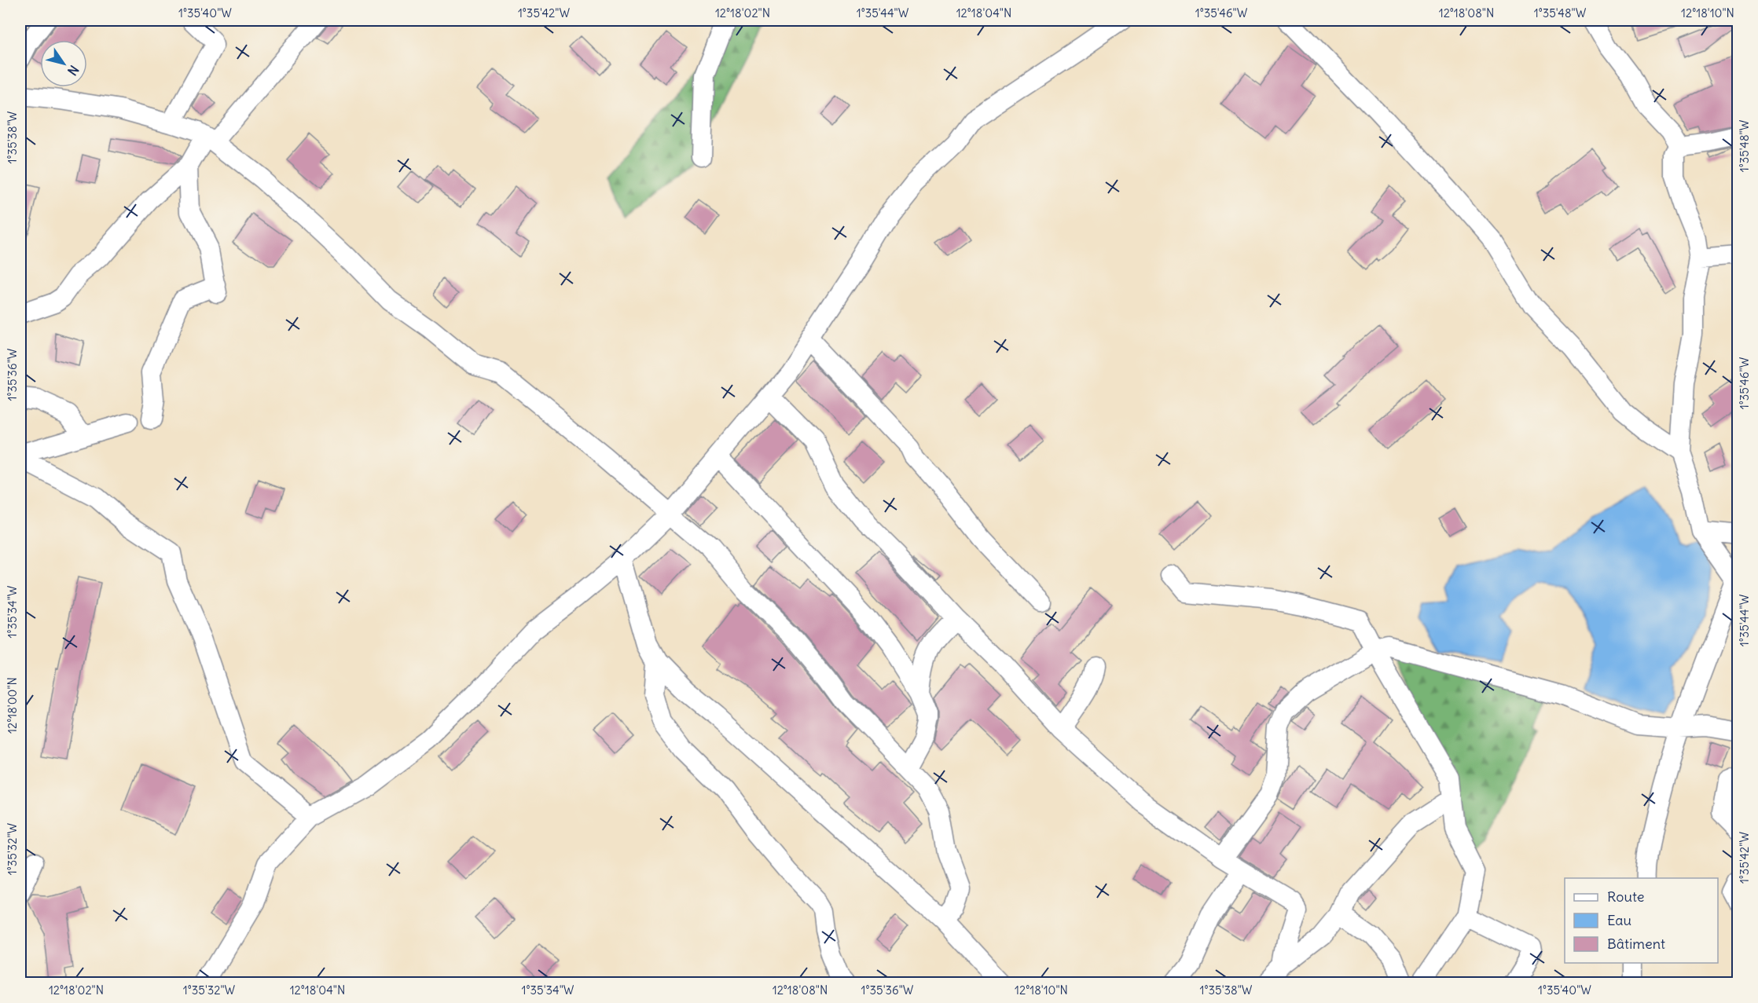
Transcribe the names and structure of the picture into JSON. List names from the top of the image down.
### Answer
{
  "legend": ["Route", "Eau", "Bâtiment"],
  "north": "bottom right",
  "coordinates": [
    "1°35'40\"W",
    "1°35'42\"W",
    "12°18'02\"N",
    "1°35'44\"W",
    "12°18'04\"N",
    "1°35'46\"W",
    "12°18'08\"N",
    "1°35'48\"W",
    "12°18'10\"N",
    "1°35'38\"W",
    "1°35'36\"W",
    "1°35'34\"W",
    "12°18'00\"N",
    "1°35'32\"W"
  ]
}
